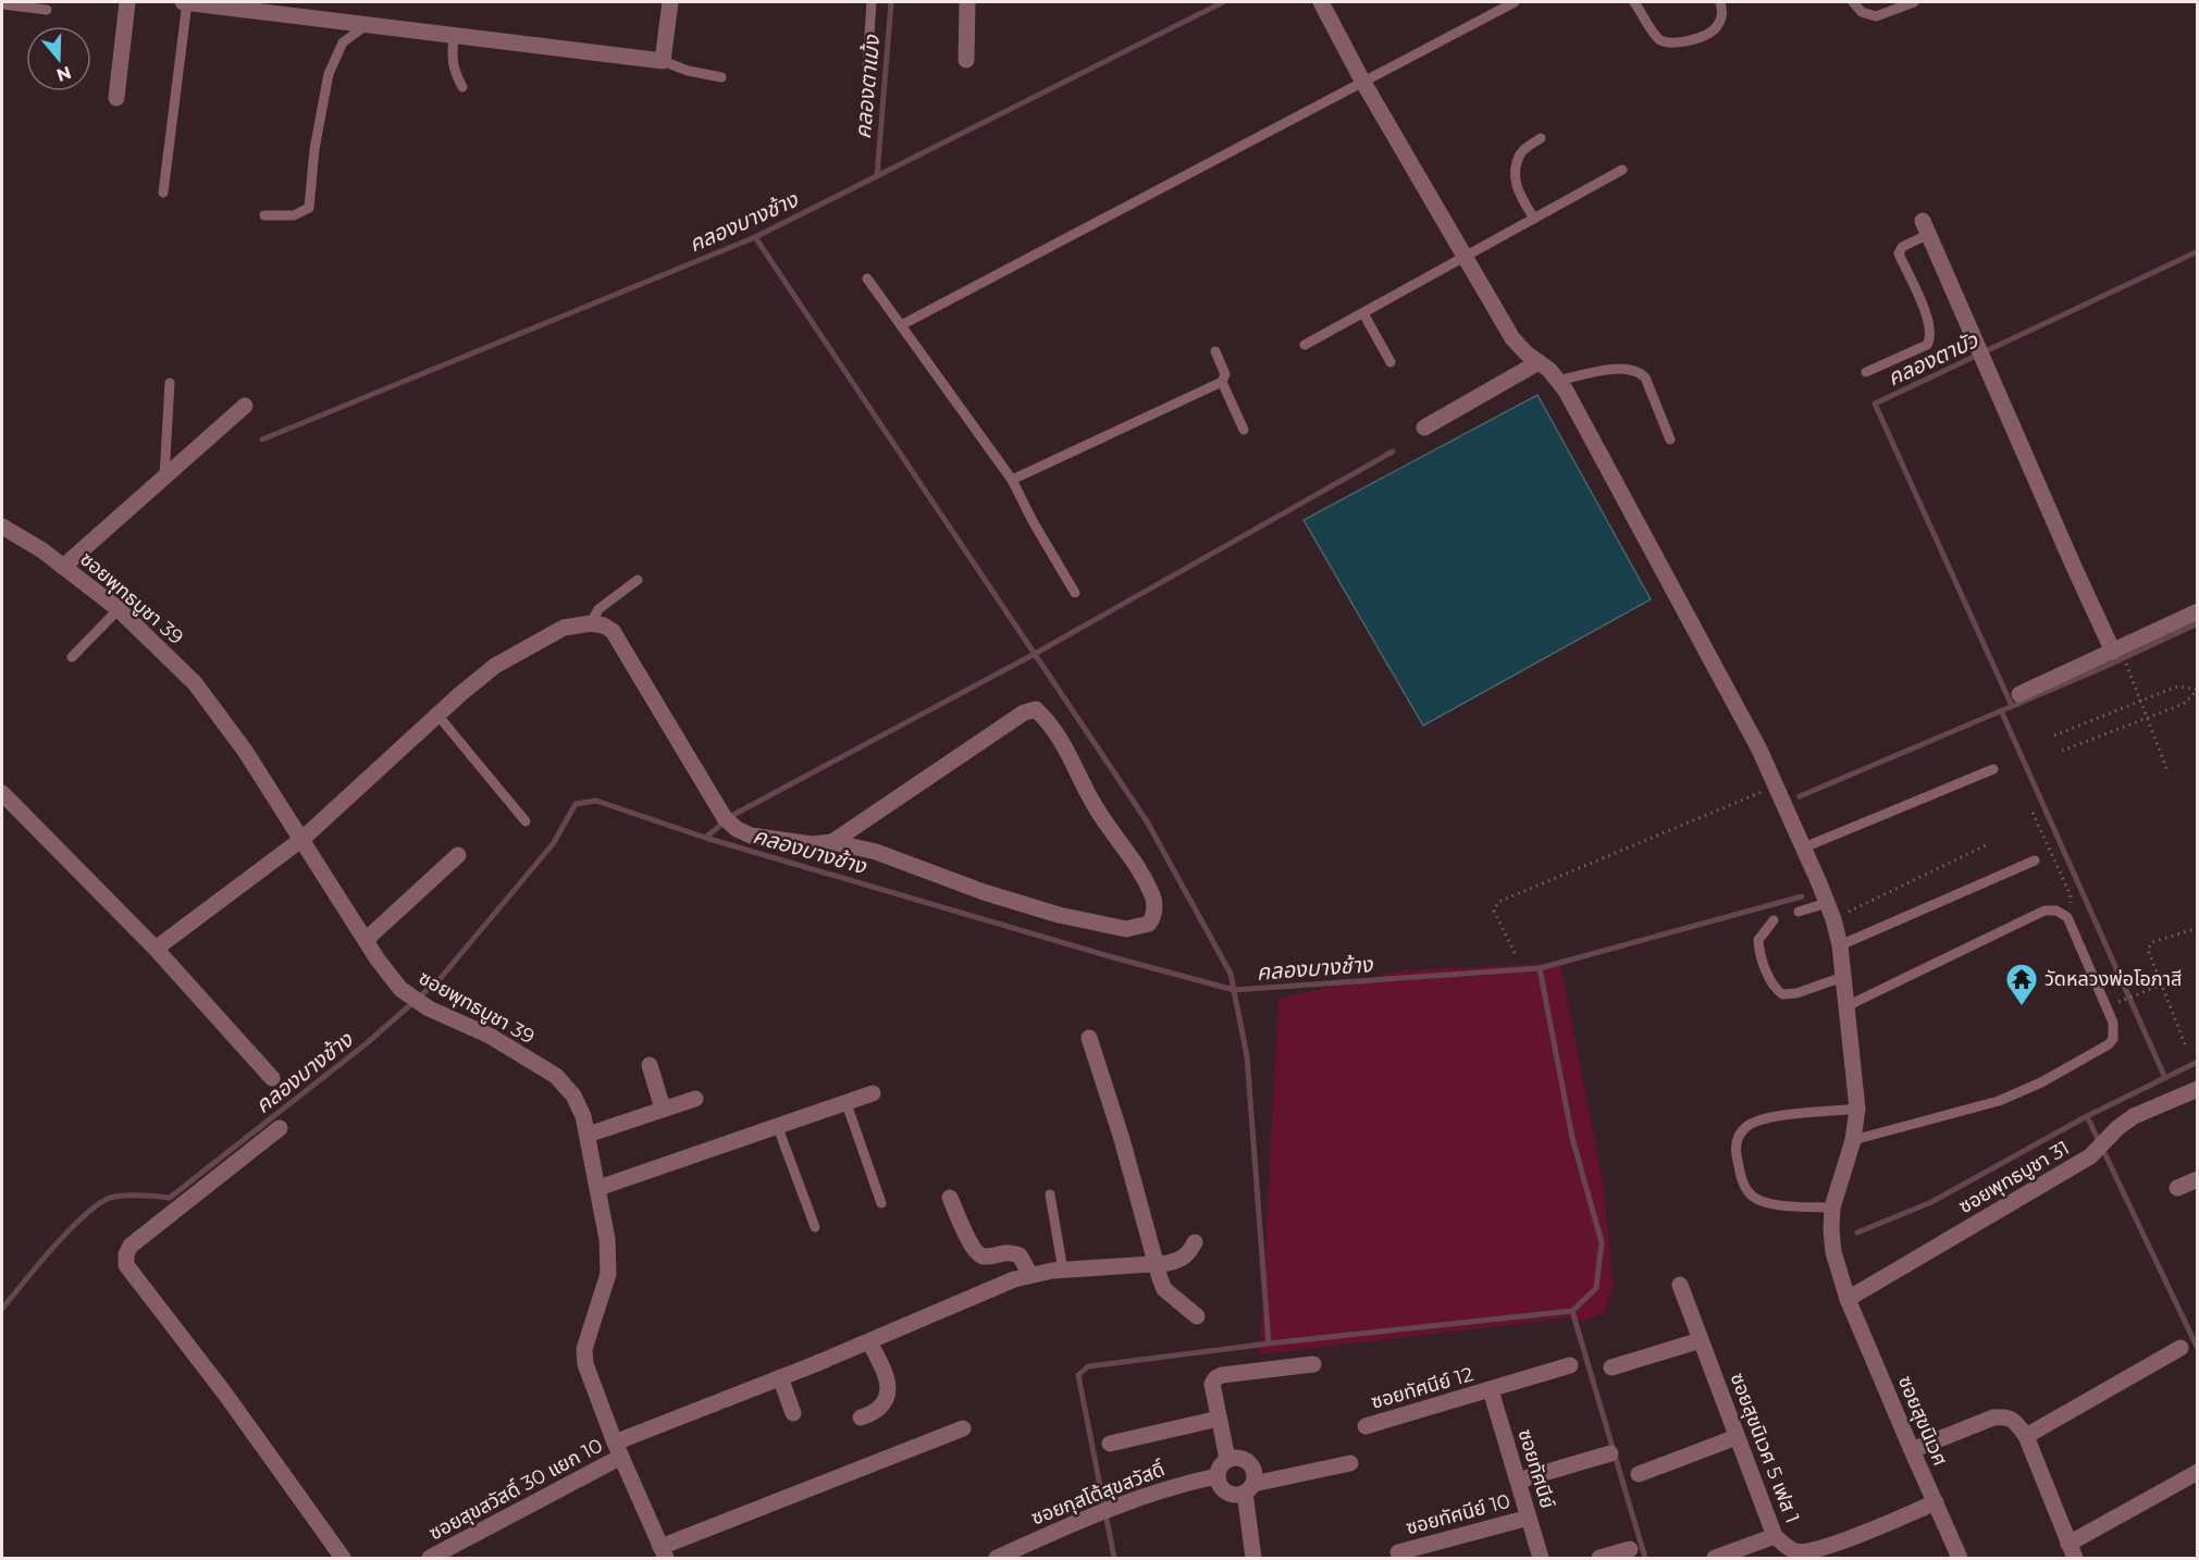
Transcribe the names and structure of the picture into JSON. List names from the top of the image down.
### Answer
{
  "streets": {
    "street": [
      "ซอยพุทธบูชา 39",
      "ซอยพุทธบูชา 31",
      "ซอยทัศนีย์ 12",
      "ซอยสุขนิเวศ",
      "ซอยสุขนิเวศ 5 เฟส 1",
      "ซอยทัศนีย์",
      "ซอยสุขสวัสดิ์ 30 แยก 10",
      "ซอยกุสโต้สุขสวัสดิ์",
      "ซอยทัศนีย์ 10"
    ]
  },
  "crossings": [
    ["ซอยพุทธบูชา 39", "ซอยสุขสวัสดิ์ 30 แยก 10"],
    ["ซอยพุทธบูชา 31", "ซอยสุขนิเวศ"],
    ["ซอยทัศนีย์ 12", "ซอยทัศนีย์"],
    ["ซอยสุขนิเวศ", "ซอยสุขนิเวศ 5 เฟส 1"],
    ["ซอยทัศนีย์", "ซอยทัศนีย์ 10"]
  ],
  "water": ["คลองตาเม้ง", "คลองบางช้าง", "คลองตาบัว"],
  "places": {
    "temple": ["วัดหลวงพ่อโอภาสี"]
  },
  "north": "bottom"
}
